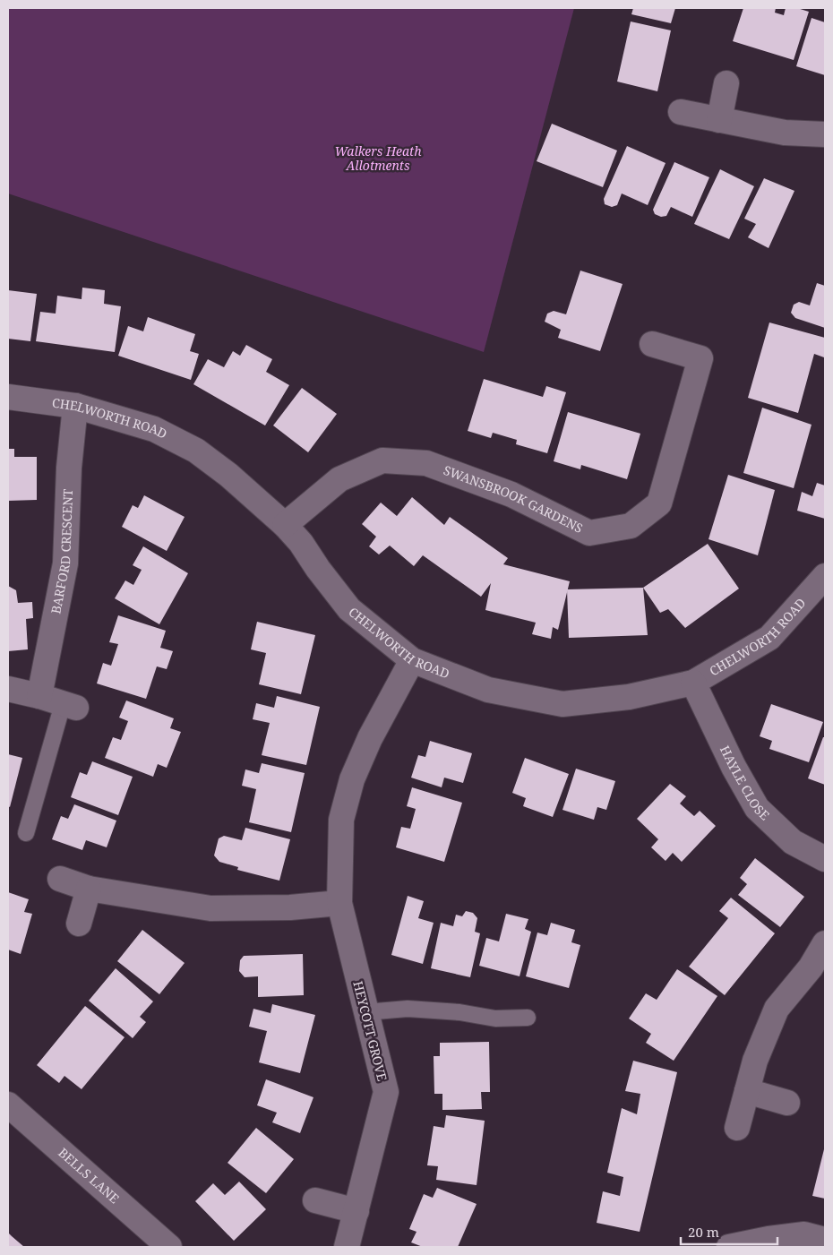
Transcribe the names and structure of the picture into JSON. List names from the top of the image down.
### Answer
{
  "streets": {
    "street": [
      "CHELWORTH ROAD",
      "SWANSBROOK GARDENS",
      "BARFORD CRESCENT",
      "HAYLE CLOSE",
      "HEYCOTT GROVE",
      "BELLS LANE"
    ]
  },
  "crossings": [
    ["CHELWORTH ROAD", "SWANSBROOK GARDENS"],
    ["CHELWORTH ROAD", "BARFORD CRESCENT"],
    ["CHELWORTH ROAD", "HAYLE CLOSE"],
    ["CHELWORTH ROAD", "HEYCOTT GROVE"]
  ],
  "parks": ["Walkers Heath Allotments"],
  "scale_bar": "20 m"
}
